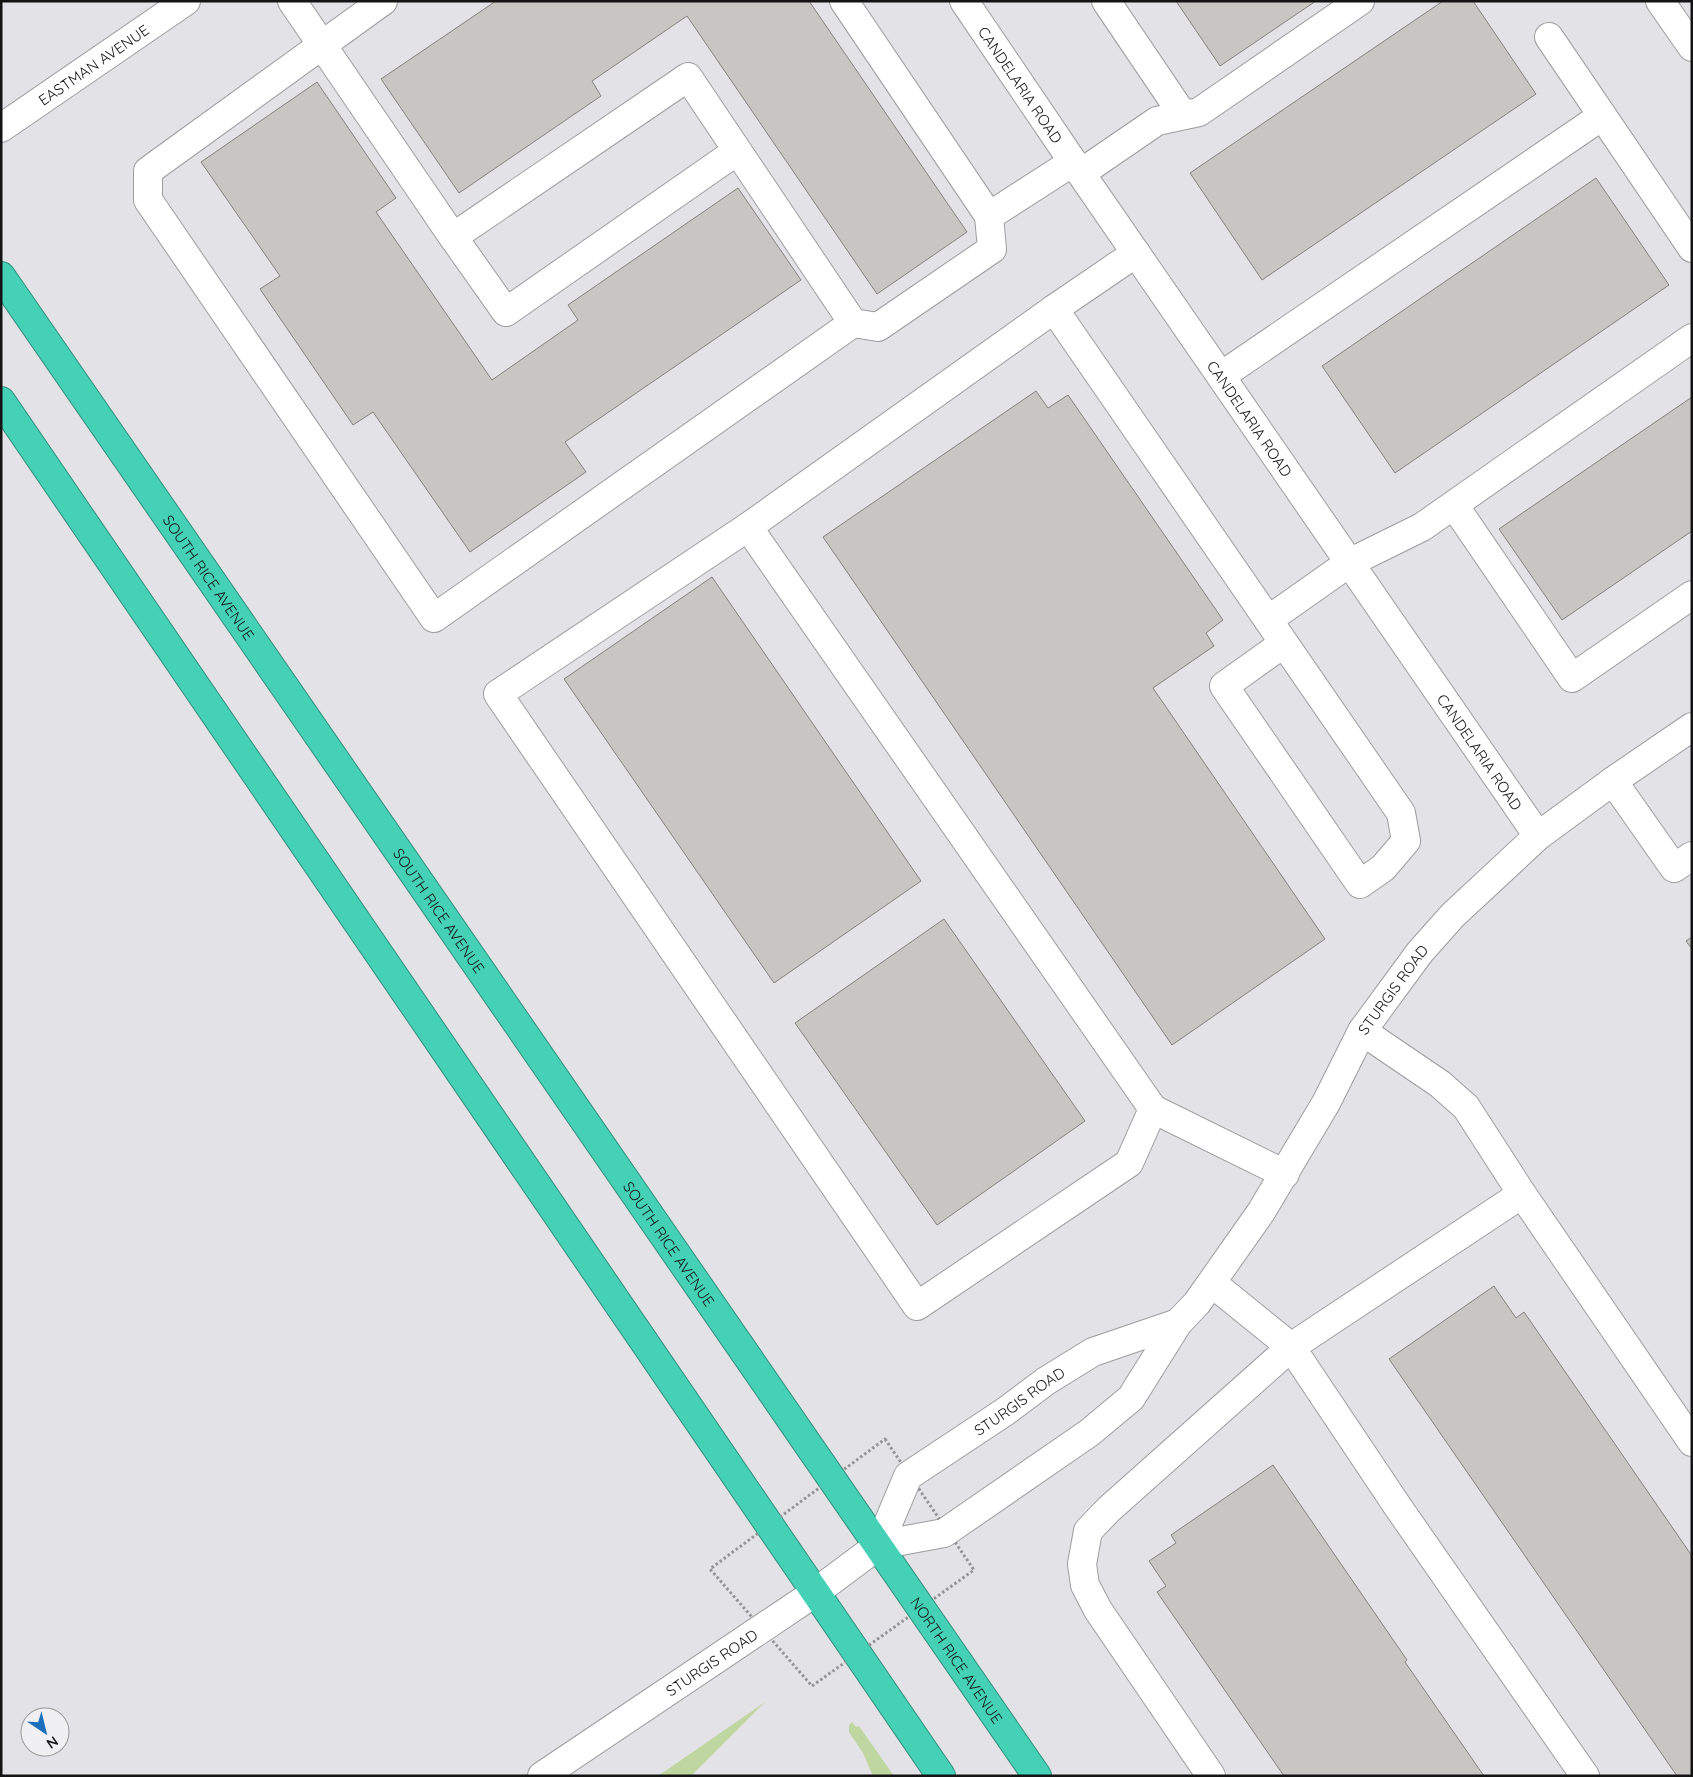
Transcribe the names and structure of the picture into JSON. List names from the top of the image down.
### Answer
{
  "streets": {
    "highway": ["SOUTH RICE AVENUE", "NORTH RICE AVENUE"],
    "street": ["EASTMAN AVENUE", "CANDELARIA ROAD", "STURGIS ROAD"]
  },
  "crossings": [
    ["CANDELARIA ROAD", "STURGIS ROAD"],
    ["SOUTH RICE AVENUE", "STURGIS ROAD"],
    ["SOUTH RICE AVENUE", "NORTH RICE AVENUE"],
    ["STURGIS ROAD", "NORTH RICE AVENUE"]
  ],
  "north": "bottom right"
}
